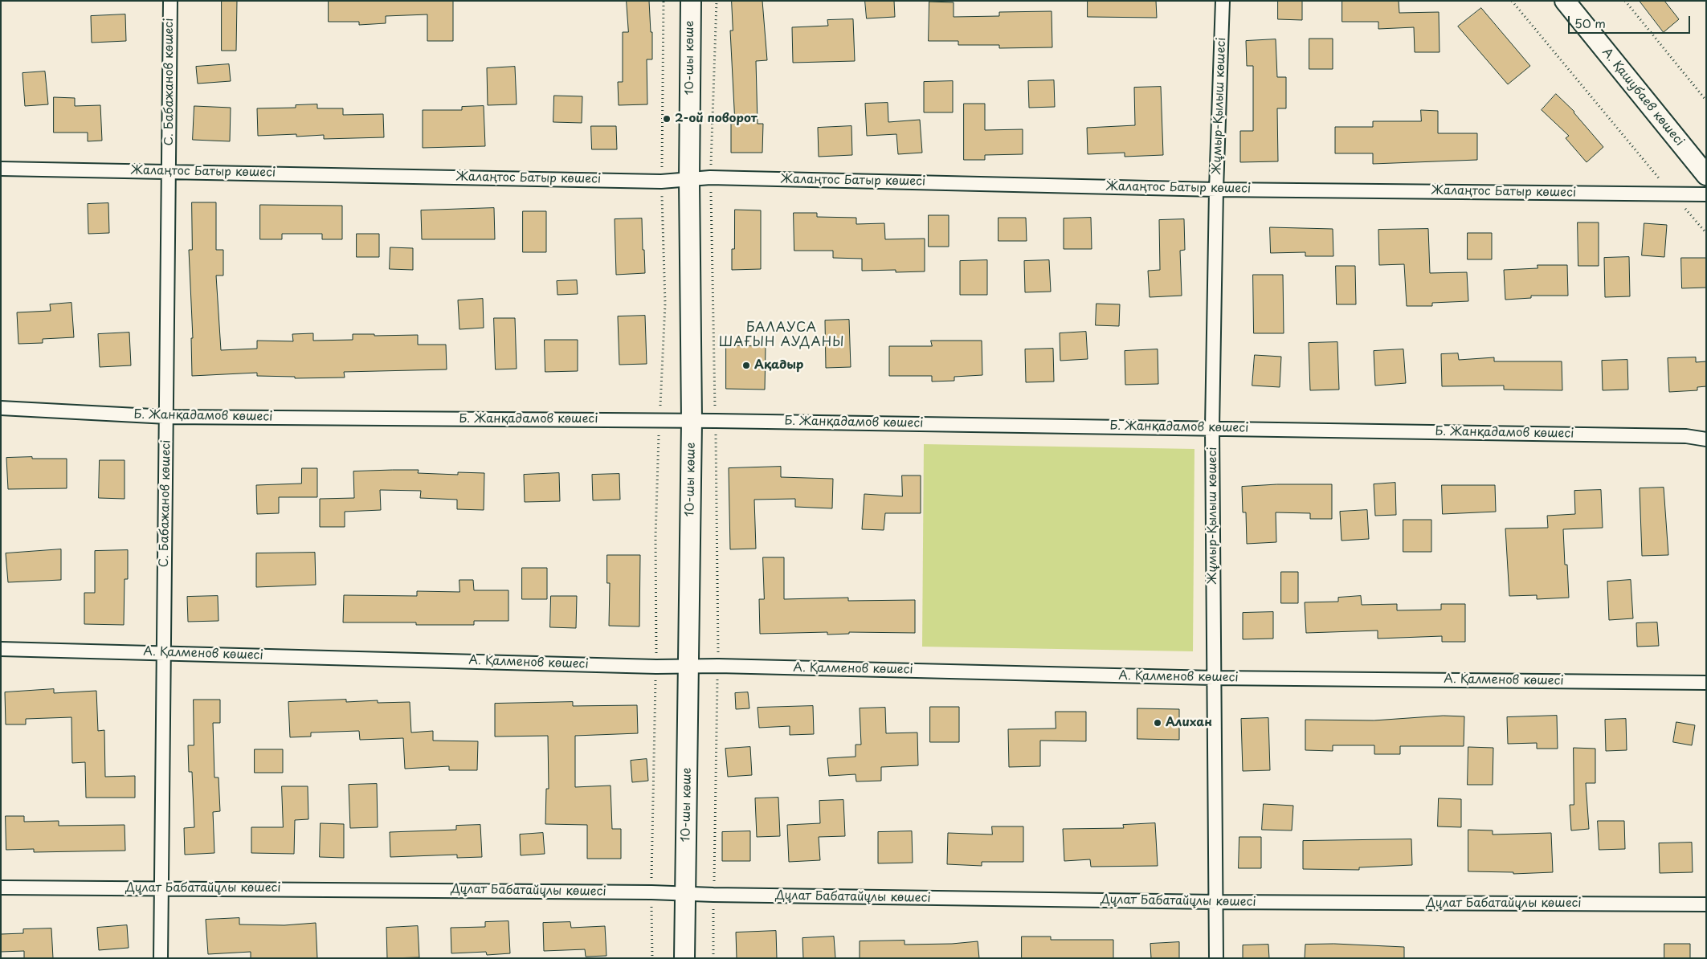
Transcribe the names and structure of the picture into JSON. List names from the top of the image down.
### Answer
{
  "streets": {
    "street": [
      "10-шы көше",
      "С. Бабажанов көшесі",
      "А. Қашубаев көшесі",
      "Жұмыр-Қылыш көшесі",
      "Жалаңтос Батыр көшесі",
      "Б. Жанқадамов көшесі",
      "А. Қалменов көшесі",
      "Дұлат Бабатайұлы көшесі"
    ]
  },
  "crossings": [
    ["10-шы көше", "Жалаңтос Батыр көшесі"],
    ["10-шы көше", "Б. Жанқадамов көшесі"],
    ["10-шы көше", "А. Қалменов көшесі"],
    ["10-шы көше", "Дұлат Бабатайұлы көшесі"],
    ["С. Бабажанов көшесі", "Жалаңтос Батыр көшесі"],
    ["С. Бабажанов көшесі", "Б. Жанқадамов көшесі"],
    ["С. Бабажанов көшесі", "А. Қалменов көшесі"],
    ["С. Бабажанов көшесі", "Дұлат Бабатайұлы көшесі"],
    ["Жұмыр-Қылыш көшесі", "Жалаңтос Батыр көшесі"],
    ["Жұмыр-Қылыш көшесі", "Б. Жанқадамов көшесі"],
    ["Жұмыр-Қылыш көшесі", "А. Қалменов көшесі"],
    ["Жұмыр-Қылыш көшесі", "Дұлат Бабатайұлы көшесі"]
  ],
  "districts": ["БАЛАУСА ШАҒЫН АУДАНЫ"],
  "places": ["2-ой поворот", "Ақадыр", "Алихан"],
  "scale_bar": "50 m"
}
